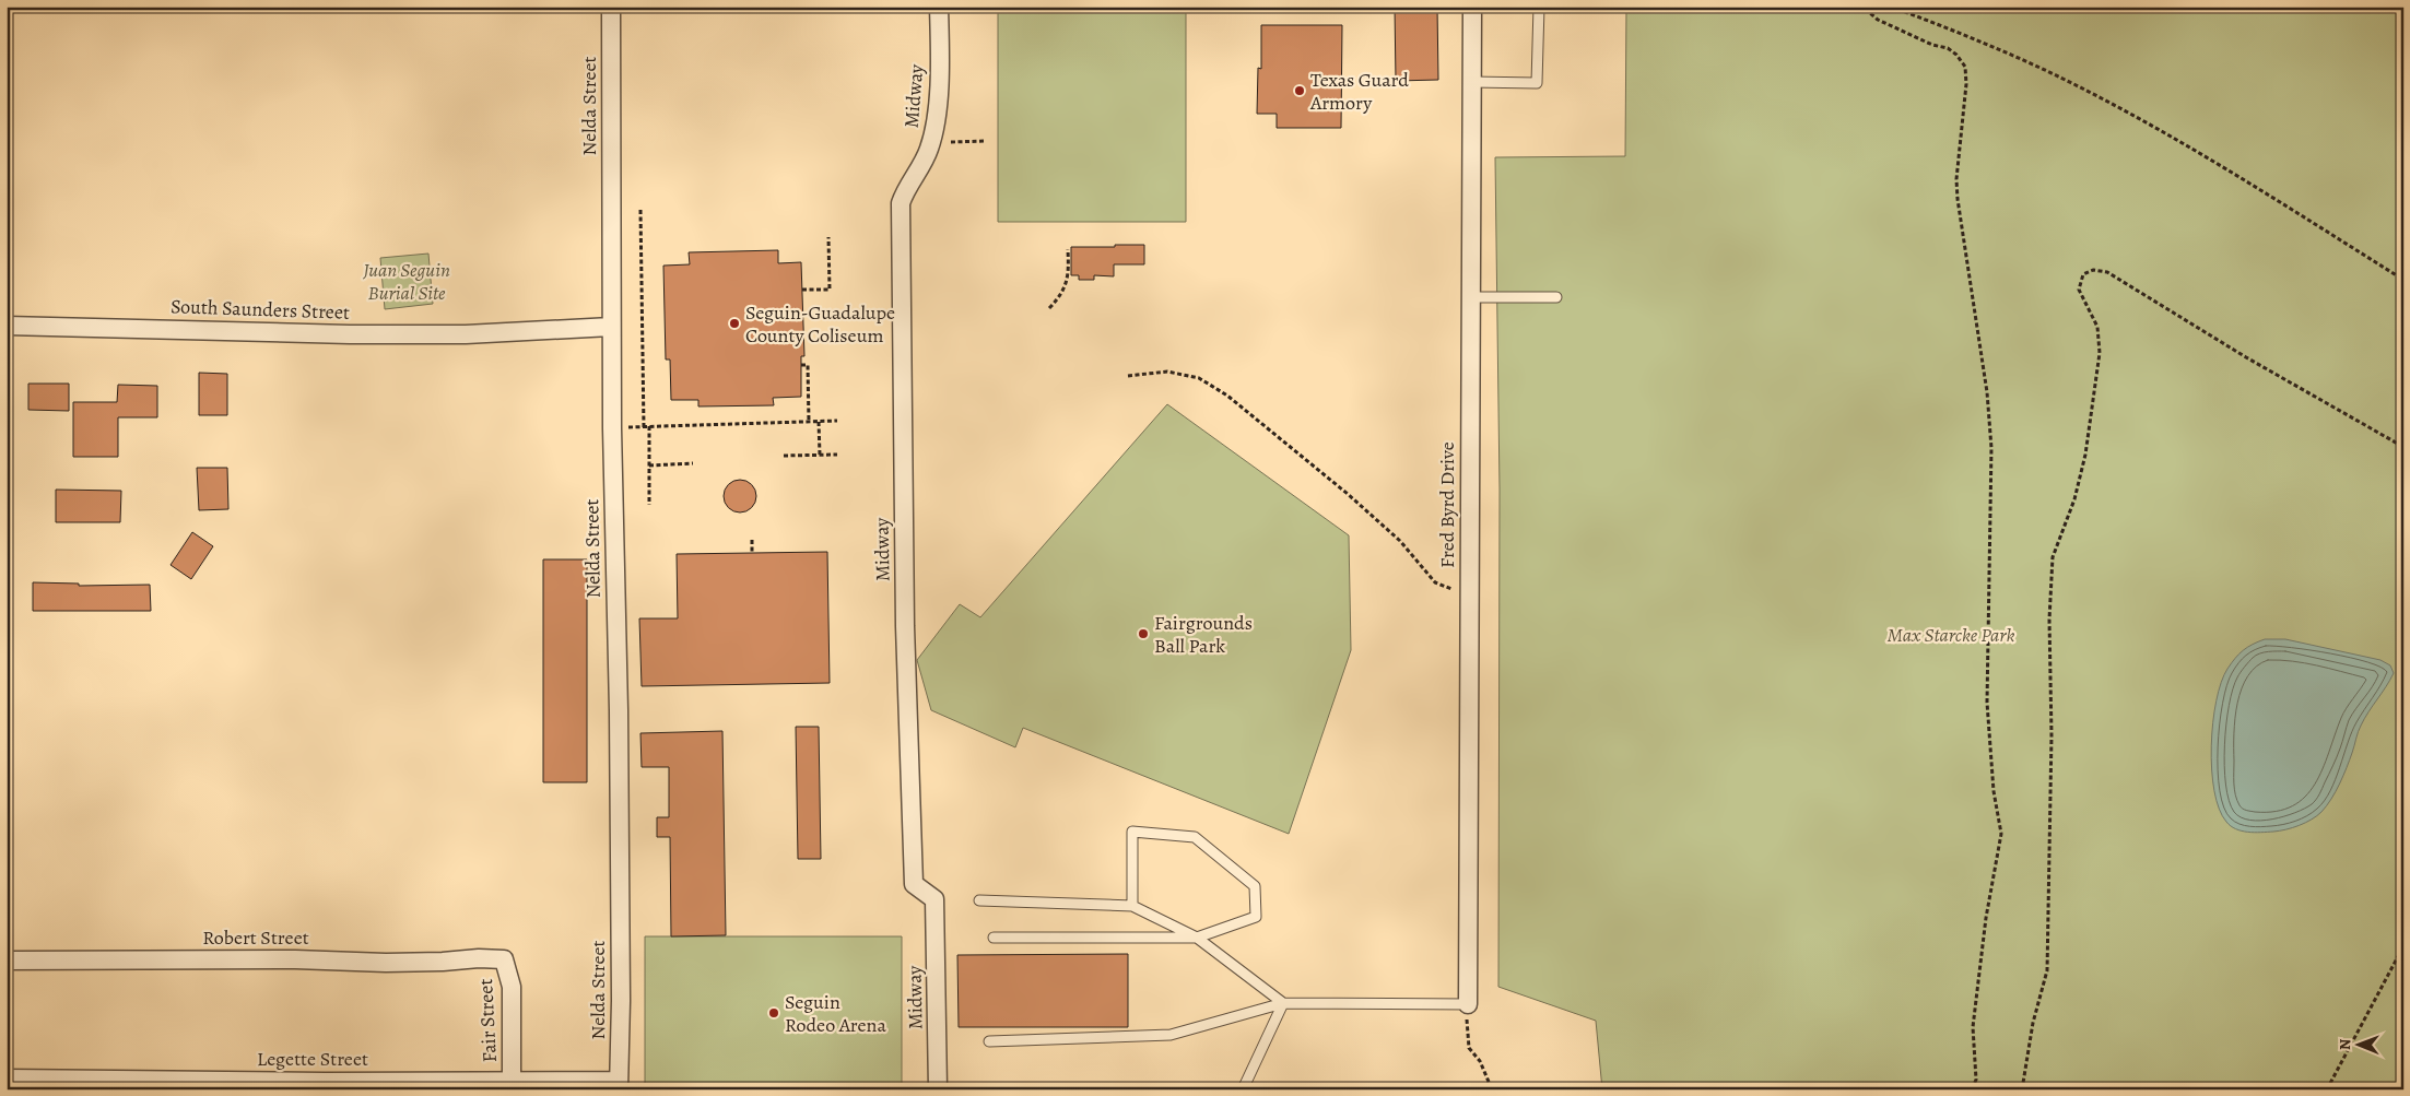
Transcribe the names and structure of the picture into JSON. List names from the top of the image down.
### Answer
{
  "streets": {
    "street": [
      "Midway",
      "Nelda Street",
      "South Saunders Street",
      "Fred Byrd Drive",
      "Robert Street",
      "Fair Street",
      "Legette Street"
    ]
  },
  "crossings": [
    ["Nelda Street", "South Saunders Street"],
    ["Nelda Street", "Legette Street"],
    ["Robert Street", "Fair Street"],
    ["Fair Street", "Legette Street"]
  ],
  "parks": ["Juan Seguin Burial Site", "Max Starcke Park"],
  "places": [
    "Texas Guard Armory",
    "Seguin-Guadalupe County Coliseum",
    "Fairgrounds Ball Park",
    "Seguin Rodeo Arena"
  ],
  "north": "left"
}
